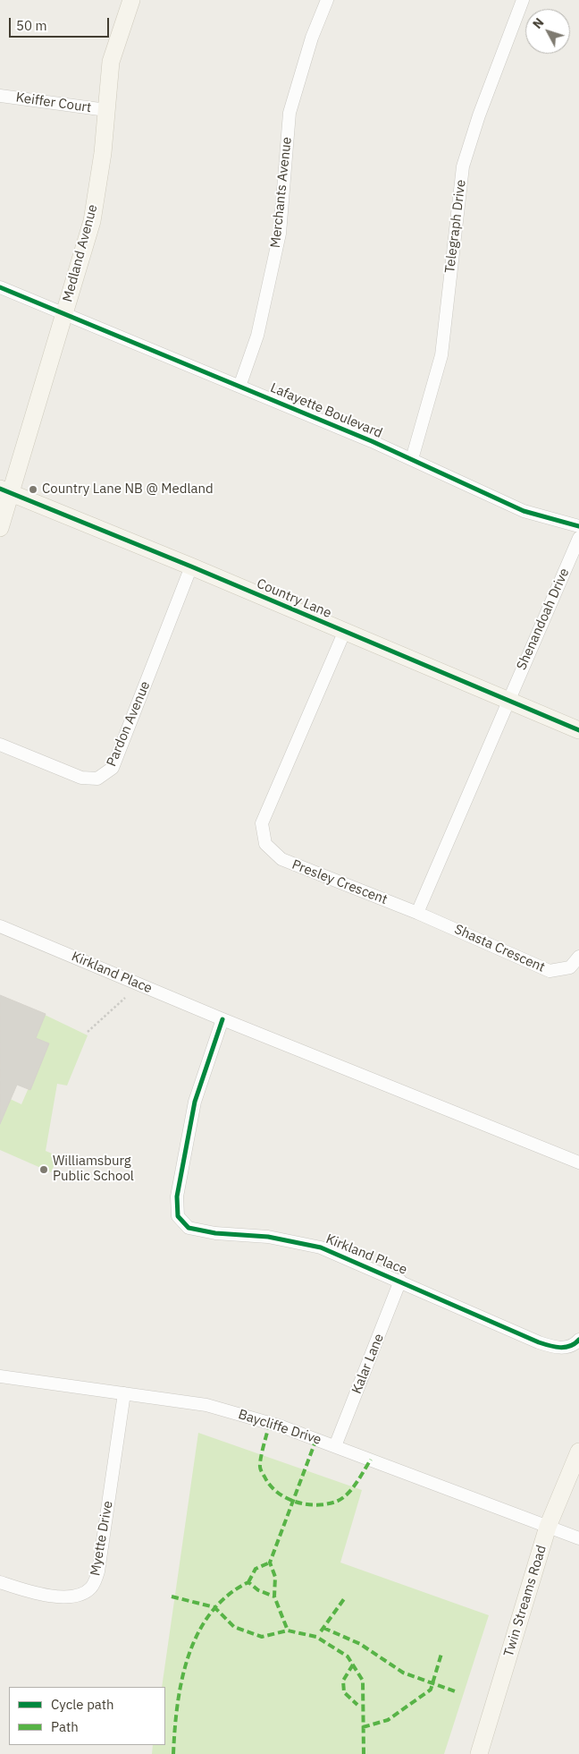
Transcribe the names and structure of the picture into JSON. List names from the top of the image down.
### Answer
{
  "streets": {
    "street": [
      "Keiffer Court",
      "Merchants Avenue",
      "Telegraph Drive",
      "Medland Avenue",
      "Lafayette Boulevard",
      "Country Lane",
      "Shenandoah Drive",
      "Pardon Avenue",
      "Presley Crescent",
      "Shasta Crescent",
      "Kirkland Place",
      "Kalar Lane",
      "Baycliffe Drive",
      "Myette Drive",
      "Twin Streams Road"
    ]
  },
  "crossings": [
    ["Keiffer Court", "Medland Avenue"],
    ["Merchants Avenue", "Lafayette Boulevard"],
    ["Telegraph Drive", "Lafayette Boulevard"],
    ["Medland Avenue", "Lafayette Boulevard"],
    ["Medland Avenue", "Country Lane"],
    ["Country Lane", "Shenandoah Drive"],
    ["Country Lane", "Pardon Avenue"],
    ["Country Lane", "Presley Crescent"],
    ["Presley Crescent", "Shasta Crescent"],
    ["Kirkland Place", "Kalar Lane"],
    ["Kalar Lane", "Baycliffe Drive"],
    ["Baycliffe Drive", "Myette Drive"],
    ["Baycliffe Drive", "Twin Streams Road"]
  ],
  "places": ["Country Lane NB @ Medland", "Williamsburg Public School"],
  "legend": ["Cycle path", "Path"],
  "scale_bar": "50 m",
  "north": "top left"
}
